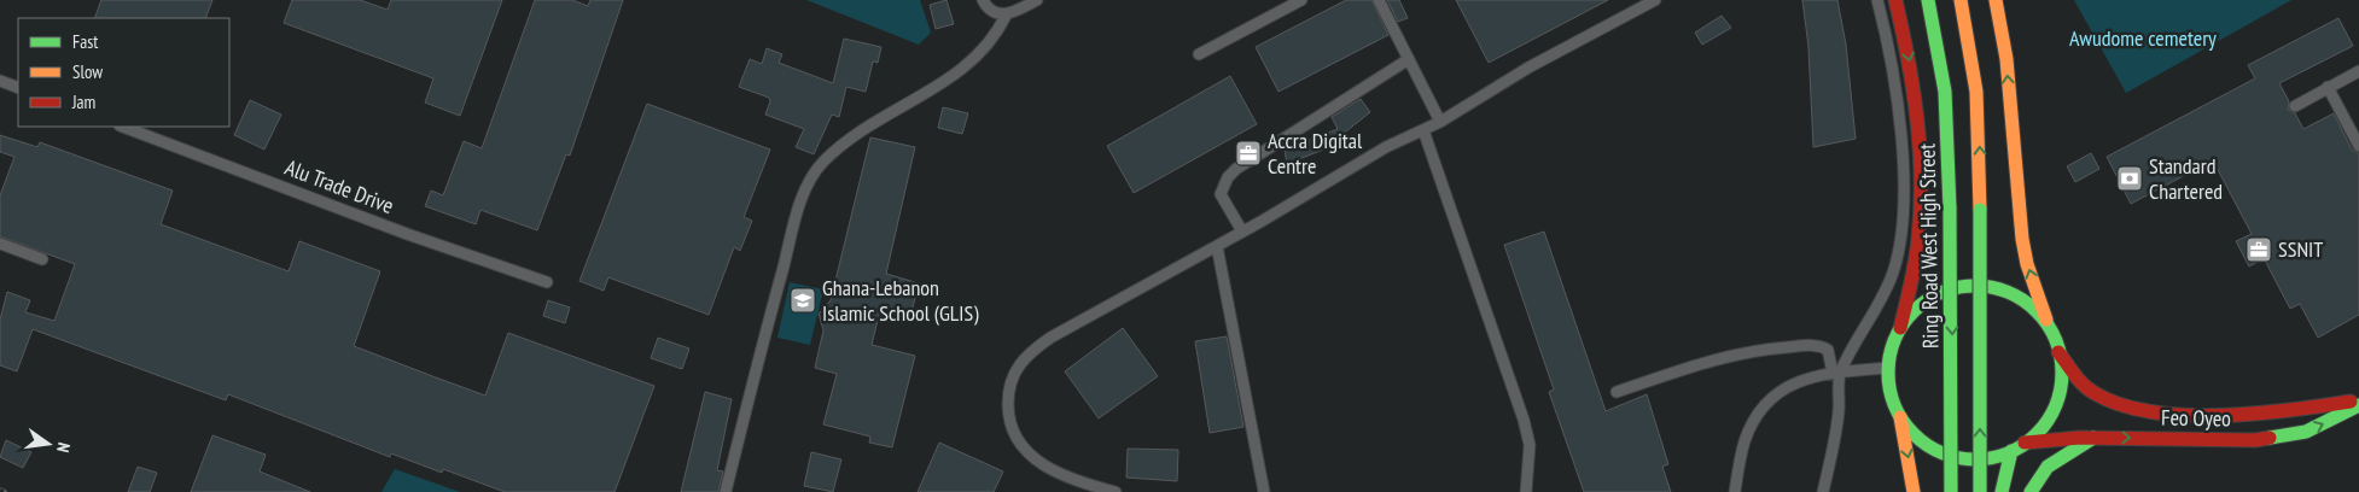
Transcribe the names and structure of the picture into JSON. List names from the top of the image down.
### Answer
{
  "streets": {
    "main road": ["Ring Road West High Street", "Feo Oyeo"],
    "lane": ["Alu Trade Drive"]
  },
  "crossings": [
    ["Ring Road West High Street", "Feo Oyeo"]
  ],
  "parks": ["Awudome cemetery"],
  "places": {
    "office": ["Accra Digital Centre", "SSNIT"],
    "bank": ["Standard Chartered"],
    "school or university": ["Ghana-Lebanon Islamic School (GLIS)"]
  },
  "legend": ["Fast", "Slow", "Jam"],
  "north": "right"
}
